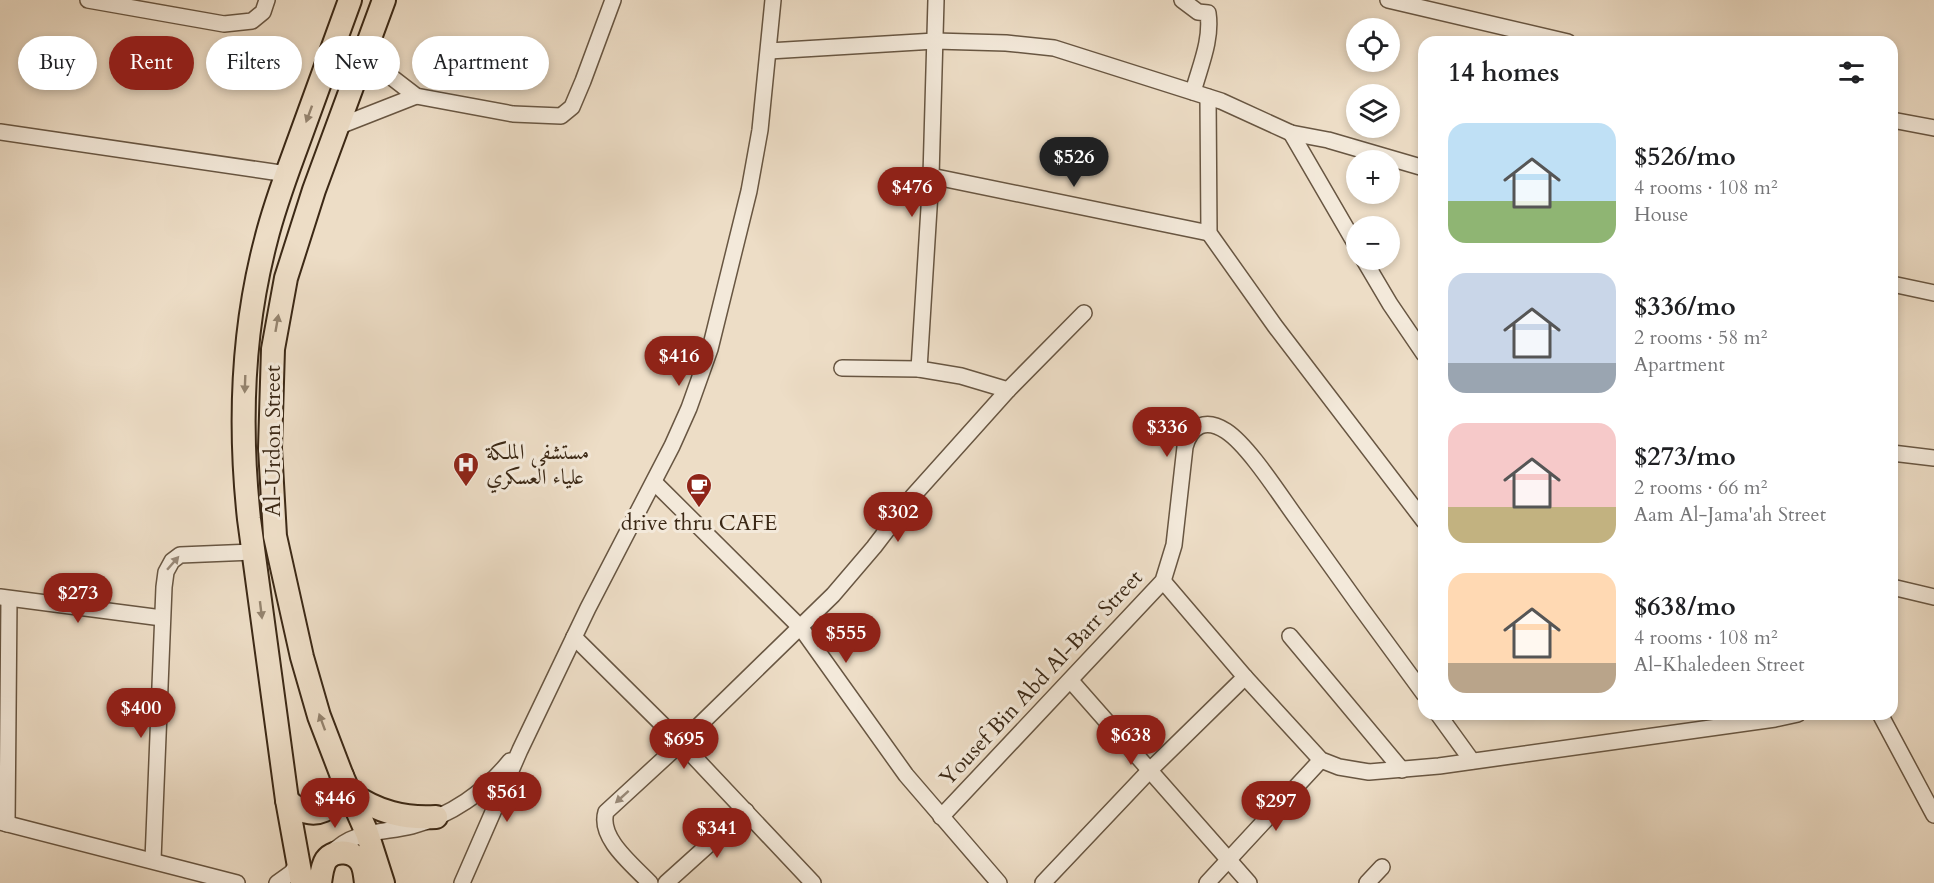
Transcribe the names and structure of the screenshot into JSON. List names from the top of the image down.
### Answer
{
  "streets": {
    "highway": ["Al-Urdon Street"],
    "street": ["Yousef Bin Abd Al-Barr Street"]
  },
  "places": {
    "hospital": ["مستشفى الملكة علياء العسكري"],
    "cafe": ["drive thru CAFE"]
  },
  "page": {
    "map_buttons": ["+", "−"],
    "chip": [
      "Buy",
      "Rent",
      "Filters",
      "New",
      "Apartment"
    ],
    "heading": "14 homes",
    "list": [
      {
        "name": "$526/mo",
        "note": "4 rooms · 108 m² · House"
      },
      {
        "name": "$336/mo",
        "note": "2 rooms · 58 m² · Apartment"
      },
      {
        "name": "$273/mo",
        "note": "2 rooms · 66 m² · Aam Al-Jama'ah Street"
      },
      {
        "name": "$638/mo",
        "note": "4 rooms · 108 m² · Al-Khaledeen Street"
      }
    ],
    "price": [
      "$526",
      "$476",
      "$416",
      "$336",
      "$302",
      "$273",
      "$555",
      "$400",
      "$638",
      "$695",
      "$561",
      "$446",
      "$297",
      "$341"
    ]
  }
}
